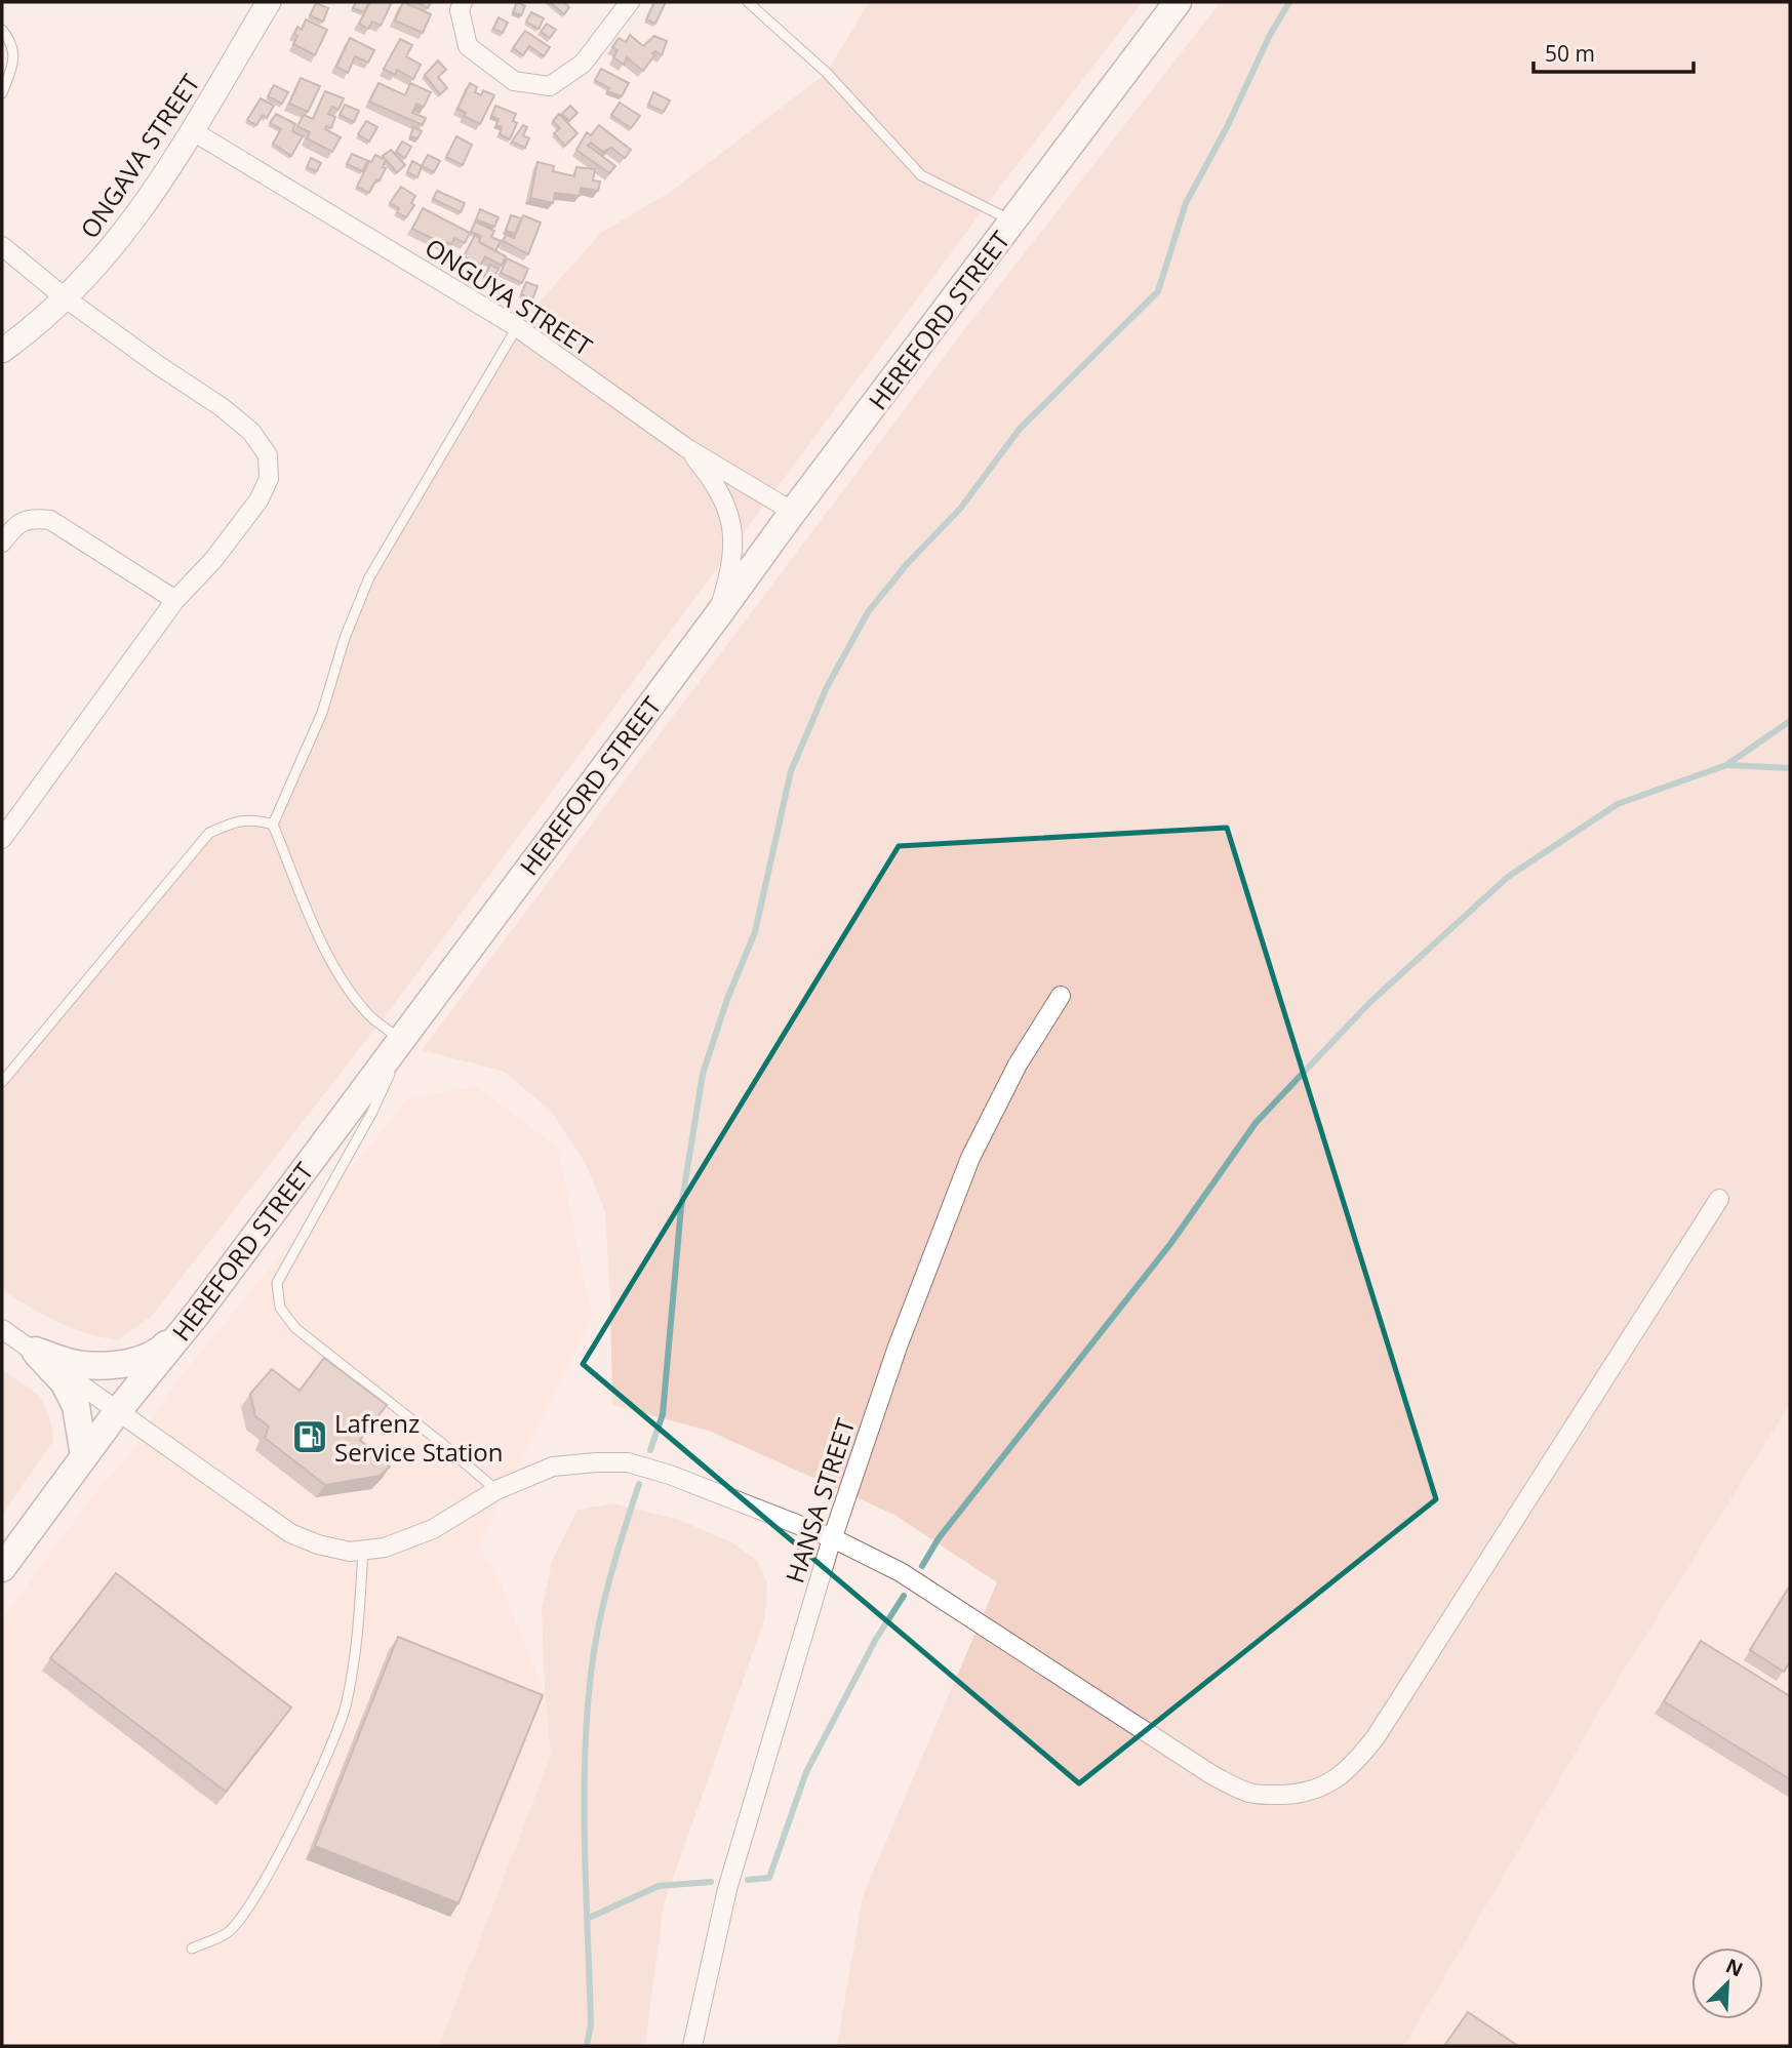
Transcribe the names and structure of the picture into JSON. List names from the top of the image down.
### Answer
{
  "streets": {
    "main road": ["HEREFORD STREET"],
    "street": ["ONGAVA STREET", "ONGUYA STREET", "HANSA STREET"]
  },
  "crossings": [
    ["ONGAVA STREET", "ONGUYA STREET"],
    ["ONGUYA STREET", "HEREFORD STREET"]
  ],
  "places": {
    "fuel station": ["Lafrenz Service Station"]
  },
  "scale_bar": "50 m",
  "north": "top right"
}
